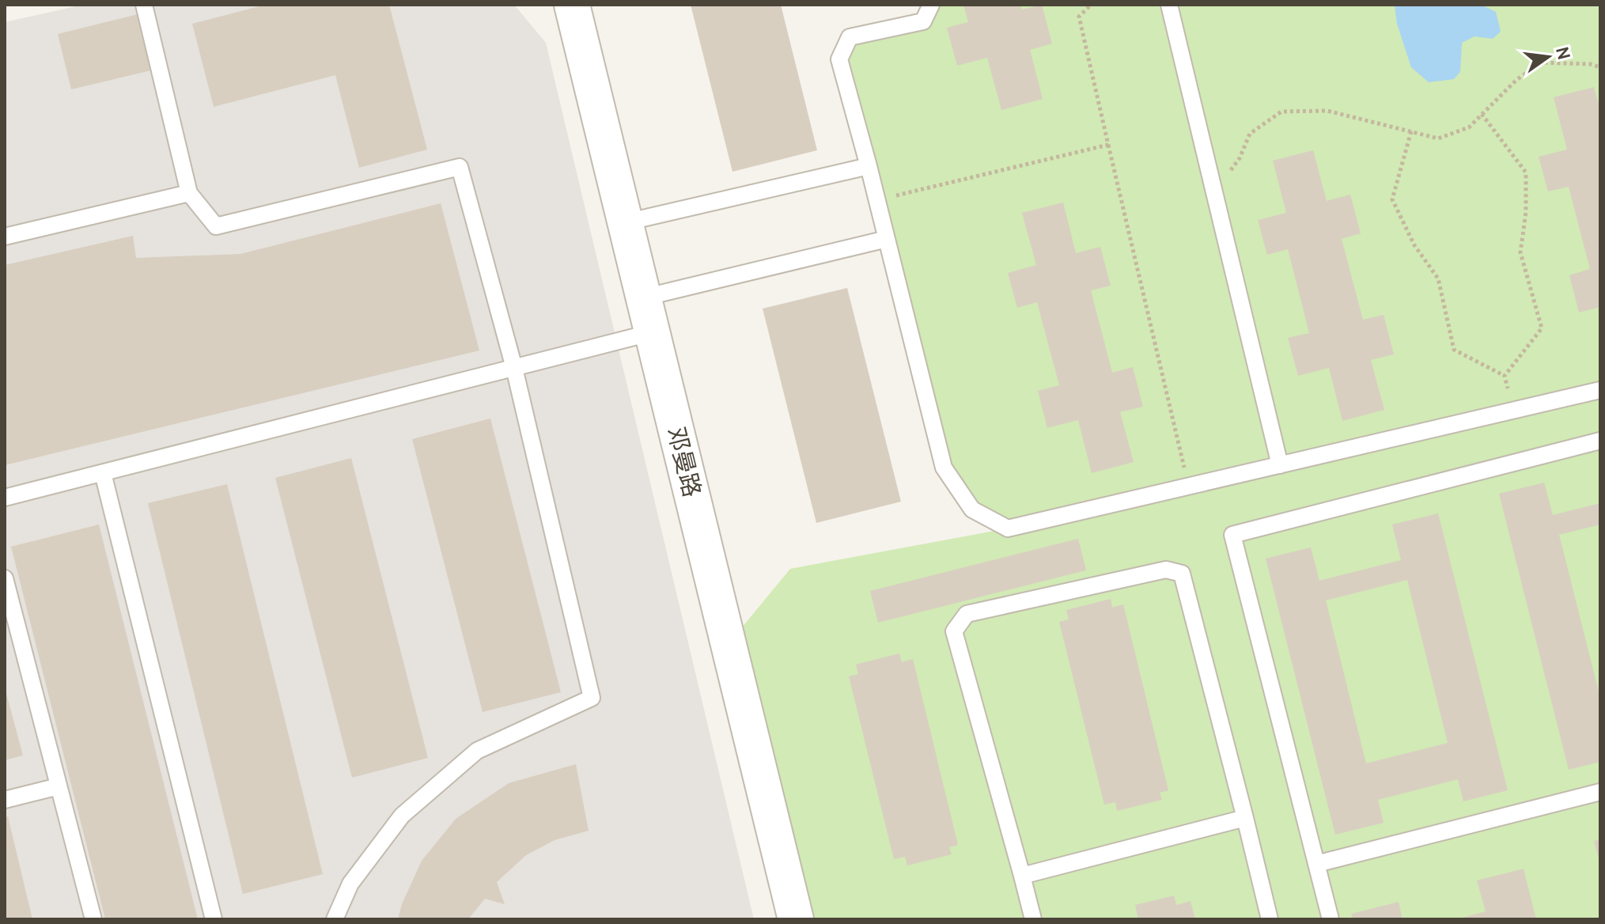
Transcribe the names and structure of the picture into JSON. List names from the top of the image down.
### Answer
{
  "streets": {
    "street": ["邓曼路"]
  },
  "north": "right"
}
